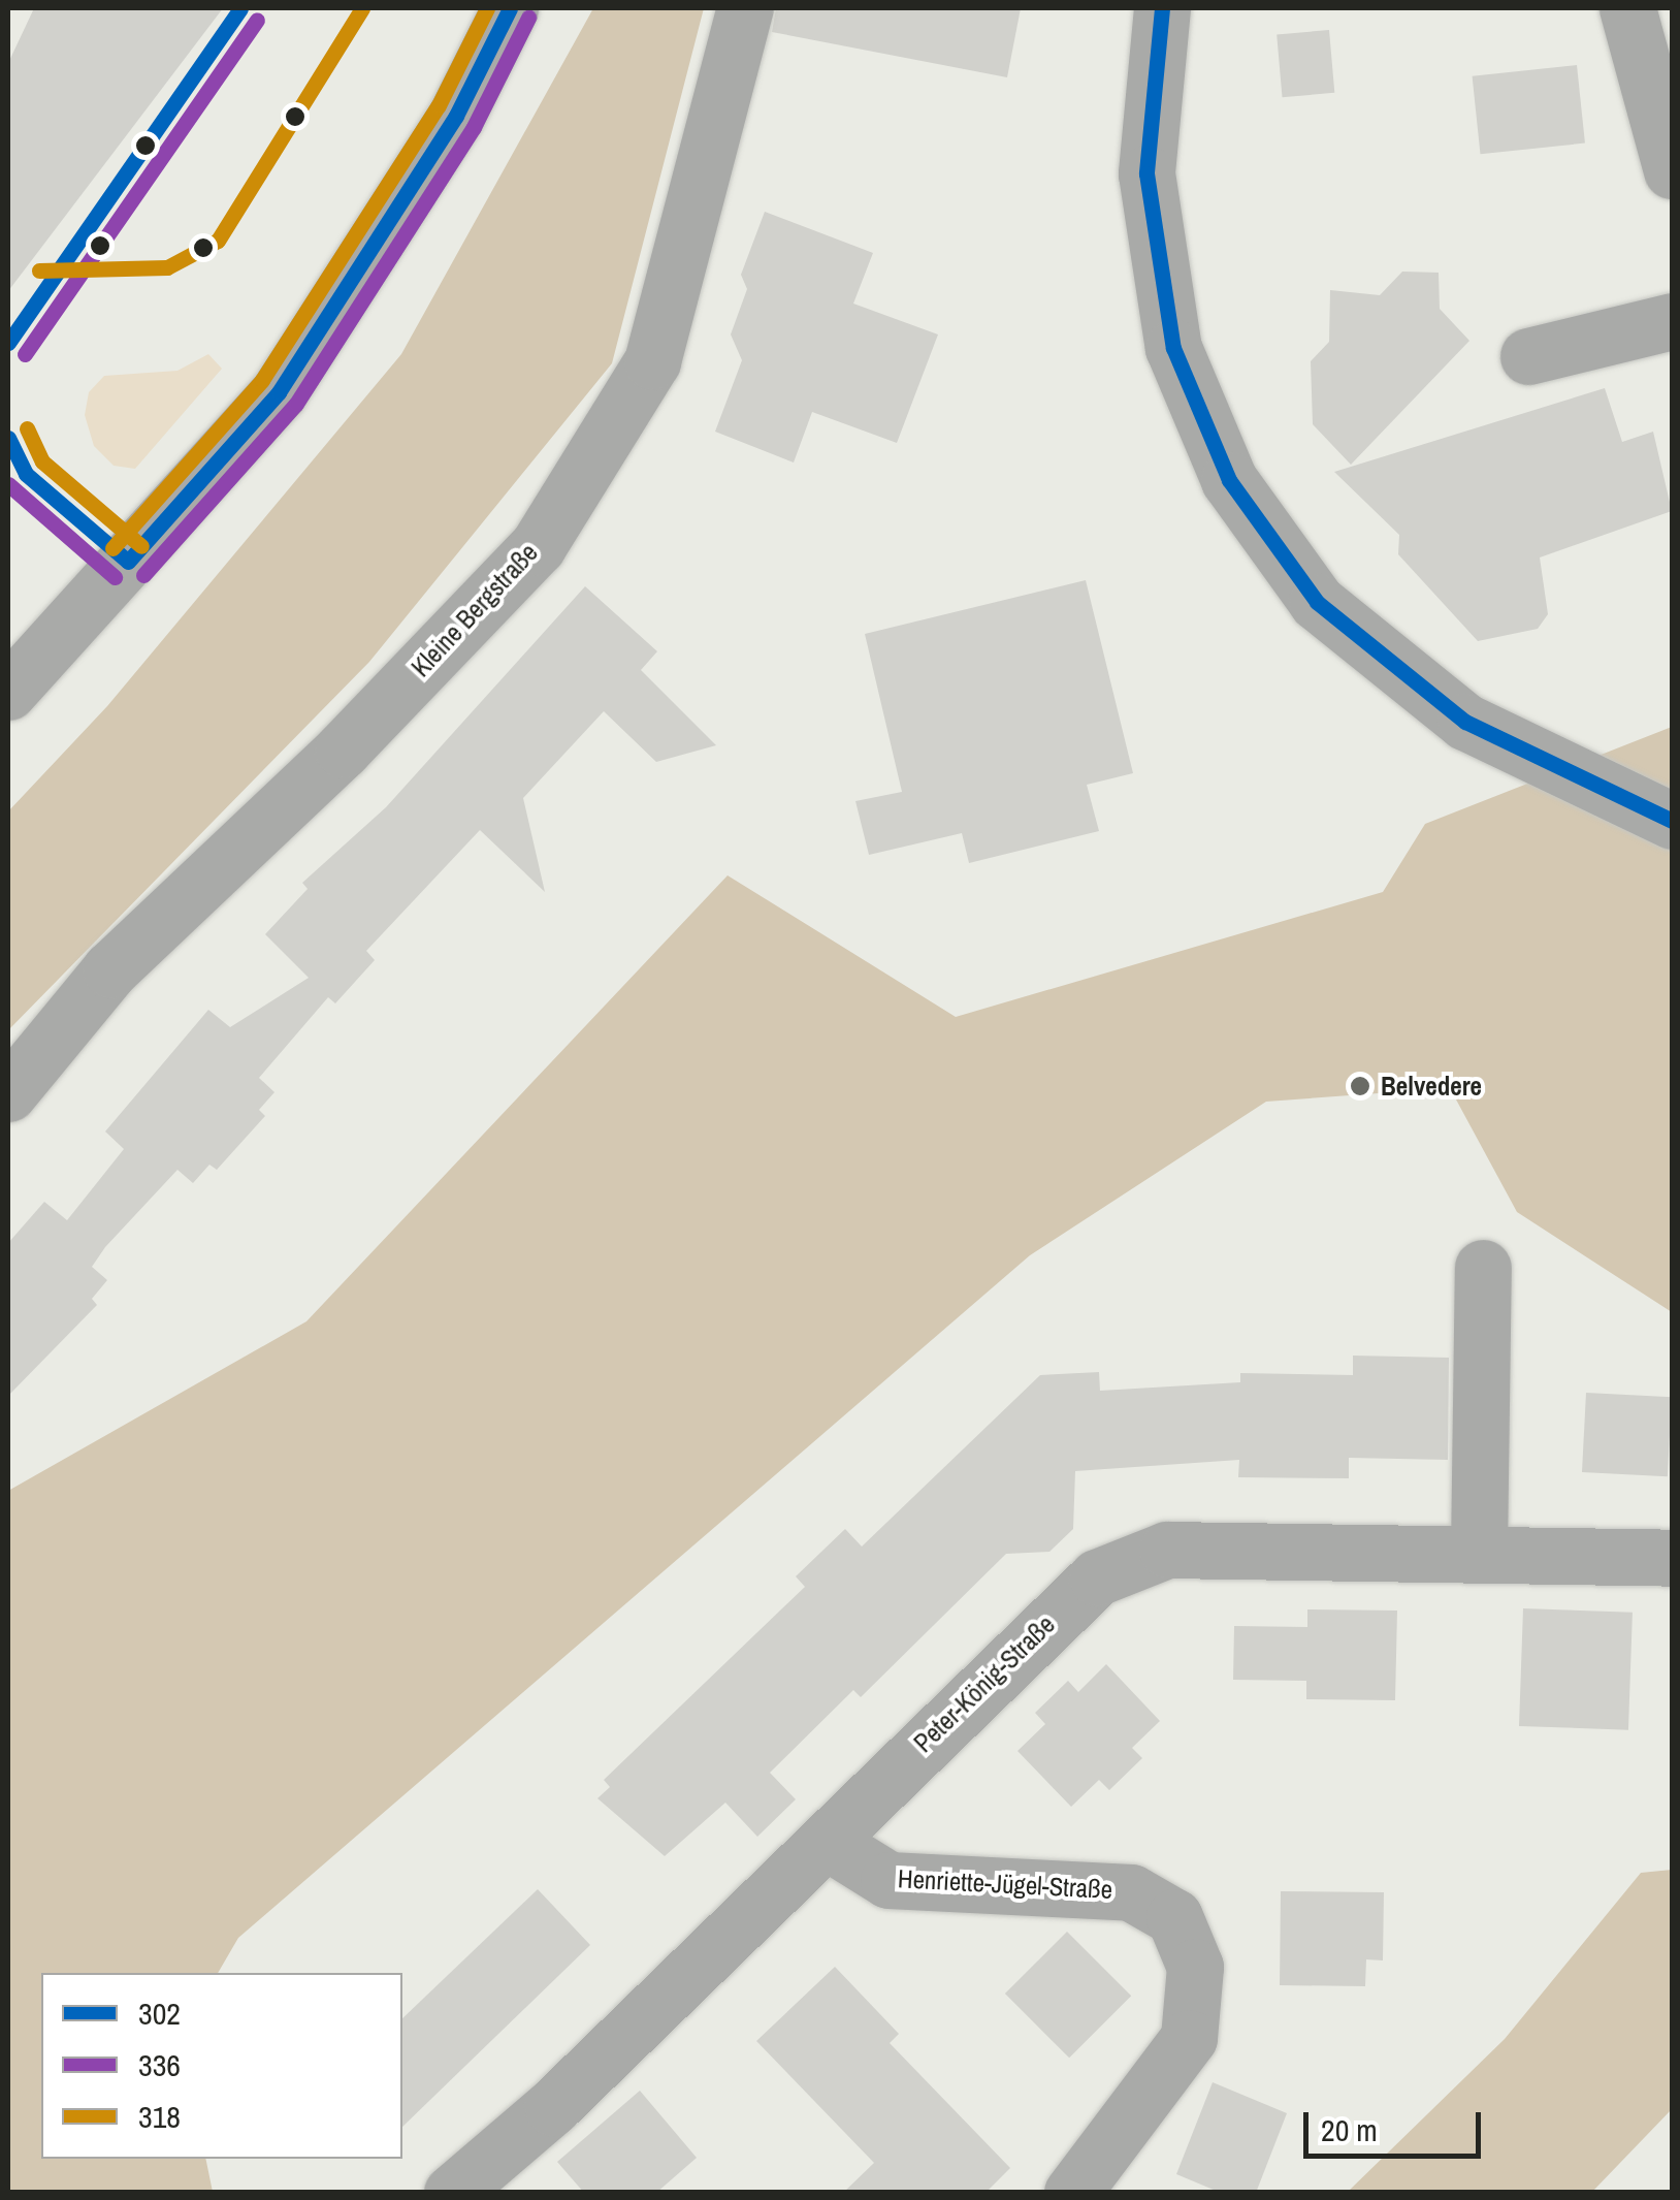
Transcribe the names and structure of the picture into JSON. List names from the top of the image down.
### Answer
{
  "streets": {
    "street": ["Kleine Bergstraße", "Peter-König-Straße", "Henriette-Jügel-Straße"]
  },
  "crossings": [
    ["Peter-König-Straße", "Henriette-Jügel-Straße"]
  ],
  "places": ["Belvedere"],
  "lines": ["transit line 302", "transit line 318", "transit line 336"],
  "legend": ["302", "336", "318"],
  "scale_bar": "20 m"
}
